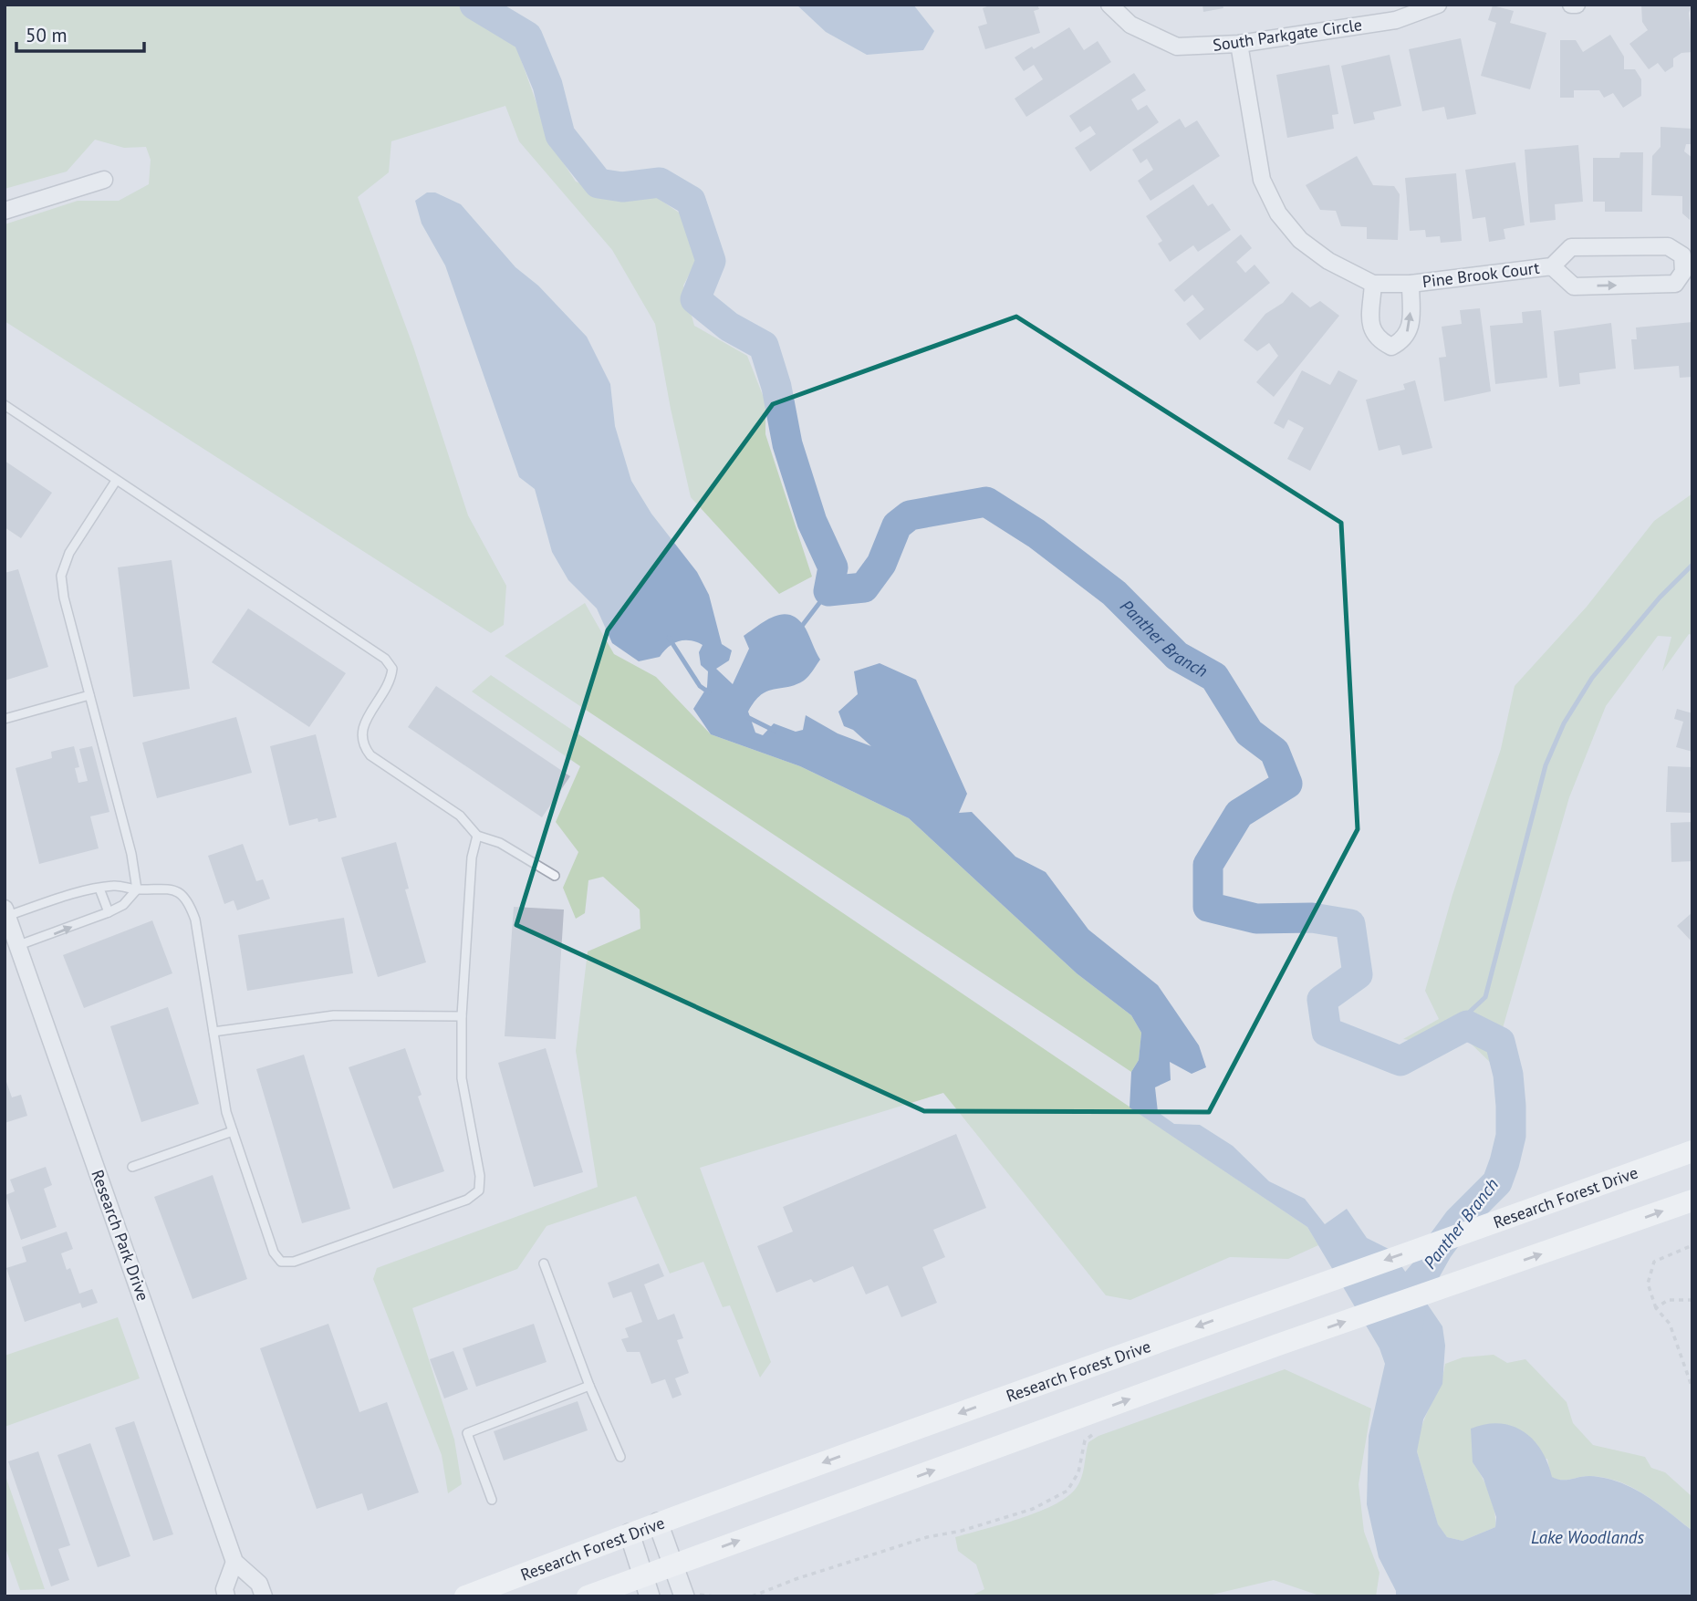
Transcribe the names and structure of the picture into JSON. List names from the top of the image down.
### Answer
{
  "streets": {
    "main road": ["Research Forest Drive"],
    "street": ["South Parkgate Circle", "Pine Brook Court", "Research Park Drive"]
  },
  "crossings": [
    ["South Parkgate Circle", "Pine Brook Court"]
  ],
  "water": ["Panther Branch", "Lake Woodlands"],
  "scale_bar": "50 m"
}
